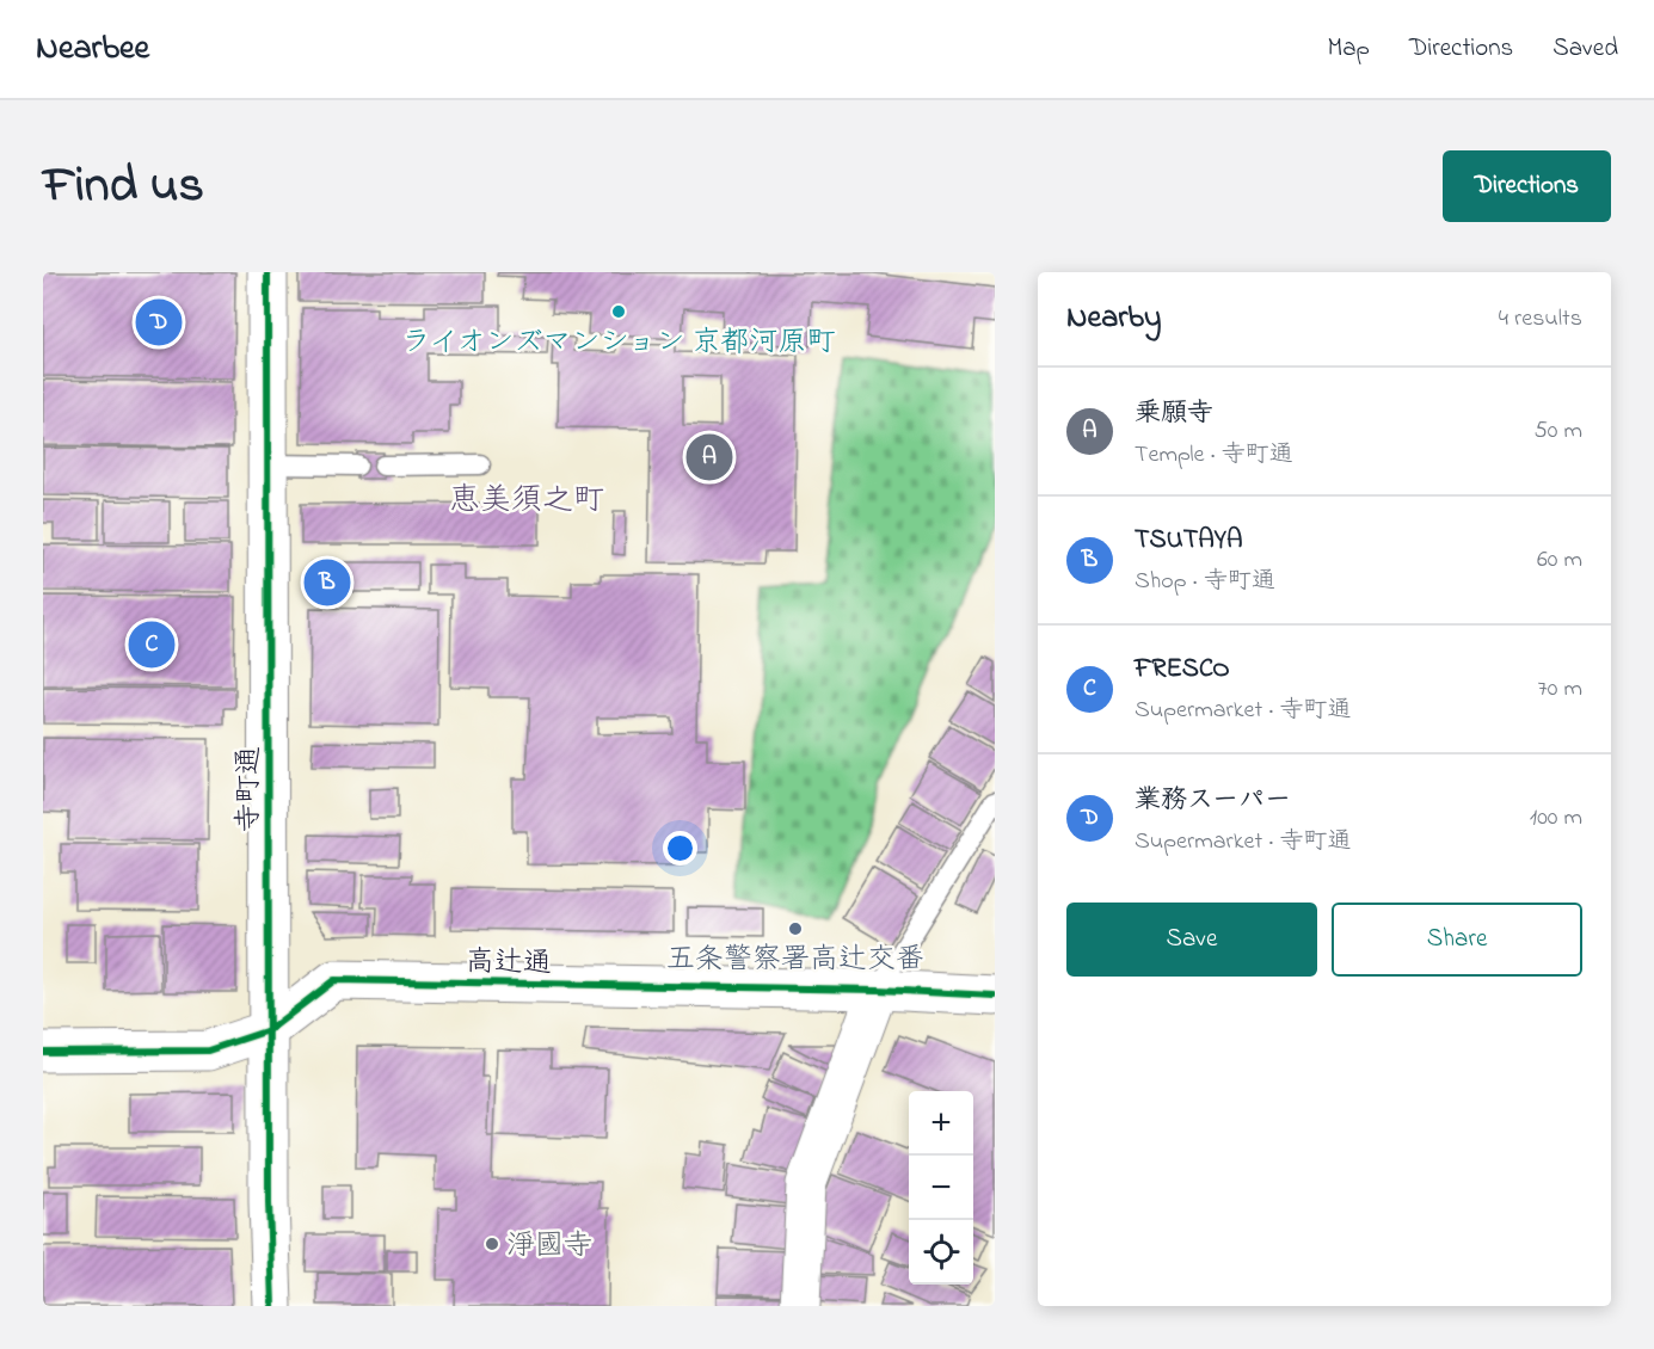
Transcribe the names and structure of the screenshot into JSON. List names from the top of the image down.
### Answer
{
  "streets": {
    "street": ["寺町通", "高辻通"]
  },
  "crossings": [
    ["寺町通", "高辻通"]
  ],
  "districts": ["恵美須之町"],
  "places": ["ライオンズマンション 京都河原町", "五条警察署高辻交番", "淨國寺"],
  "page": {
    "header": "Nearbee",
    "nav": ["Map", "Directions", "Saved"],
    "title": "Find us",
    "buttons": [
      "Directions",
      ["Save", "Share"]
    ],
    "heading": ["Nearby", "4 results"],
    "pins": [
      "D",
      "A",
      "B",
      "C"
    ],
    "list": [
      {
        "mark": "A",
        "name": "乗願寺",
        "note": "Temple · 寺町通",
        "value": "50 m"
      },
      {
        "mark": "B",
        "name": "TSUTAYA",
        "note": "Shop · 寺町通",
        "value": "60 m"
      },
      {
        "mark": "C",
        "name": "FRESCO",
        "note": "Supermarket · 寺町通",
        "value": "70 m"
      },
      {
        "mark": "D",
        "name": "業務スーパー",
        "note": "Supermarket · 寺町通",
        "value": "100 m"
      }
    ],
    "map_buttons": ["+", "−"]
  }
}
